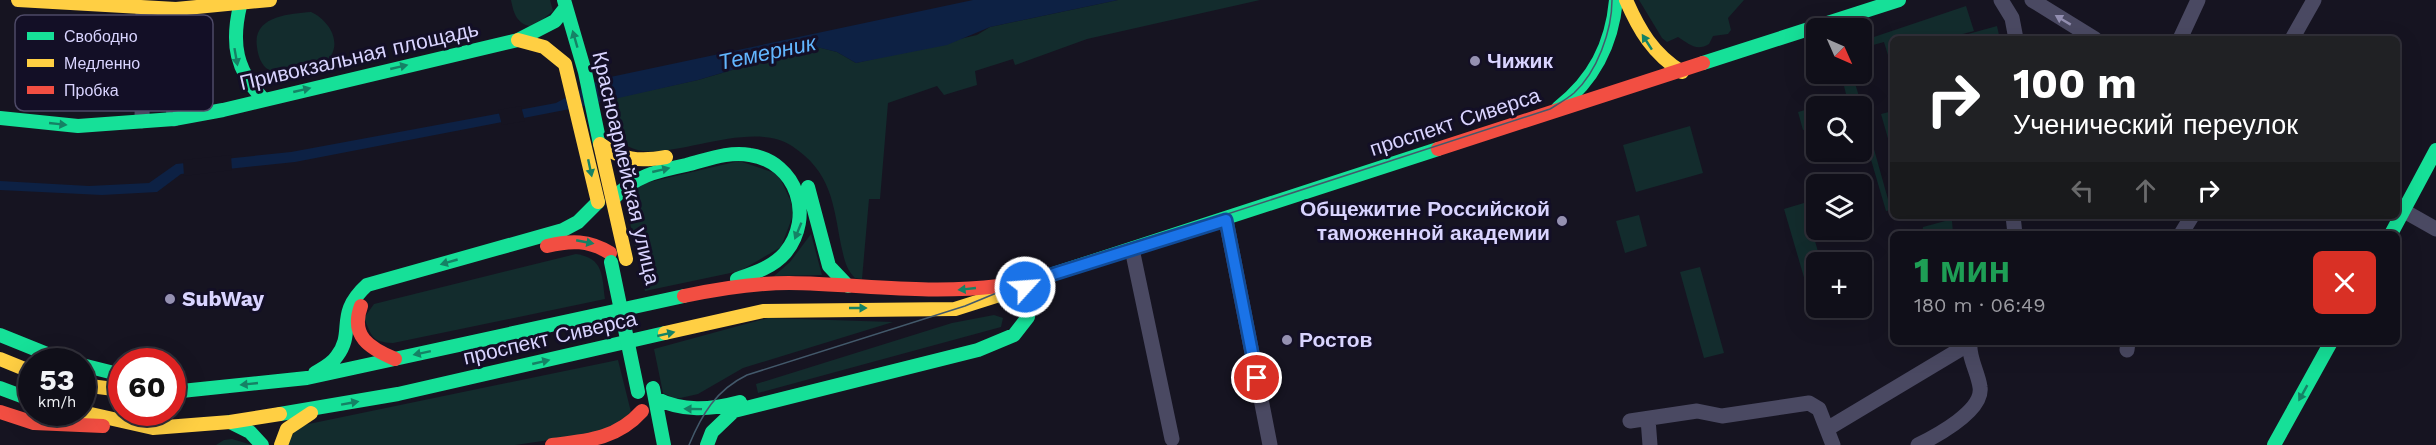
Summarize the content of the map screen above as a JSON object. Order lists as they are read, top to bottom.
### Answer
{
  "streets": {
    "main road": ["Привокзальная площадь", "проспект Сиверса", "Красноармейская улица"]
  },
  "crossings": [
    ["Привокзальная площадь", "Красноармейская улица"]
  ],
  "water": ["Темерник"],
  "places": [
    "Чижик",
    "Общежитие Российской таможенной академии",
    "SubWay",
    "Ростов"
  ],
  "legend": ["Свободно", "Медленно", "Пробка"],
  "north": "bottom right",
  "page": {
    "map_buttons": "+",
    "turn": ["100 m", "Ученический переулок"],
    "heading": ["1 мин", "180 m · 06:49"],
    "speed": "53 km/h",
    "limit": "60"
  }
}
